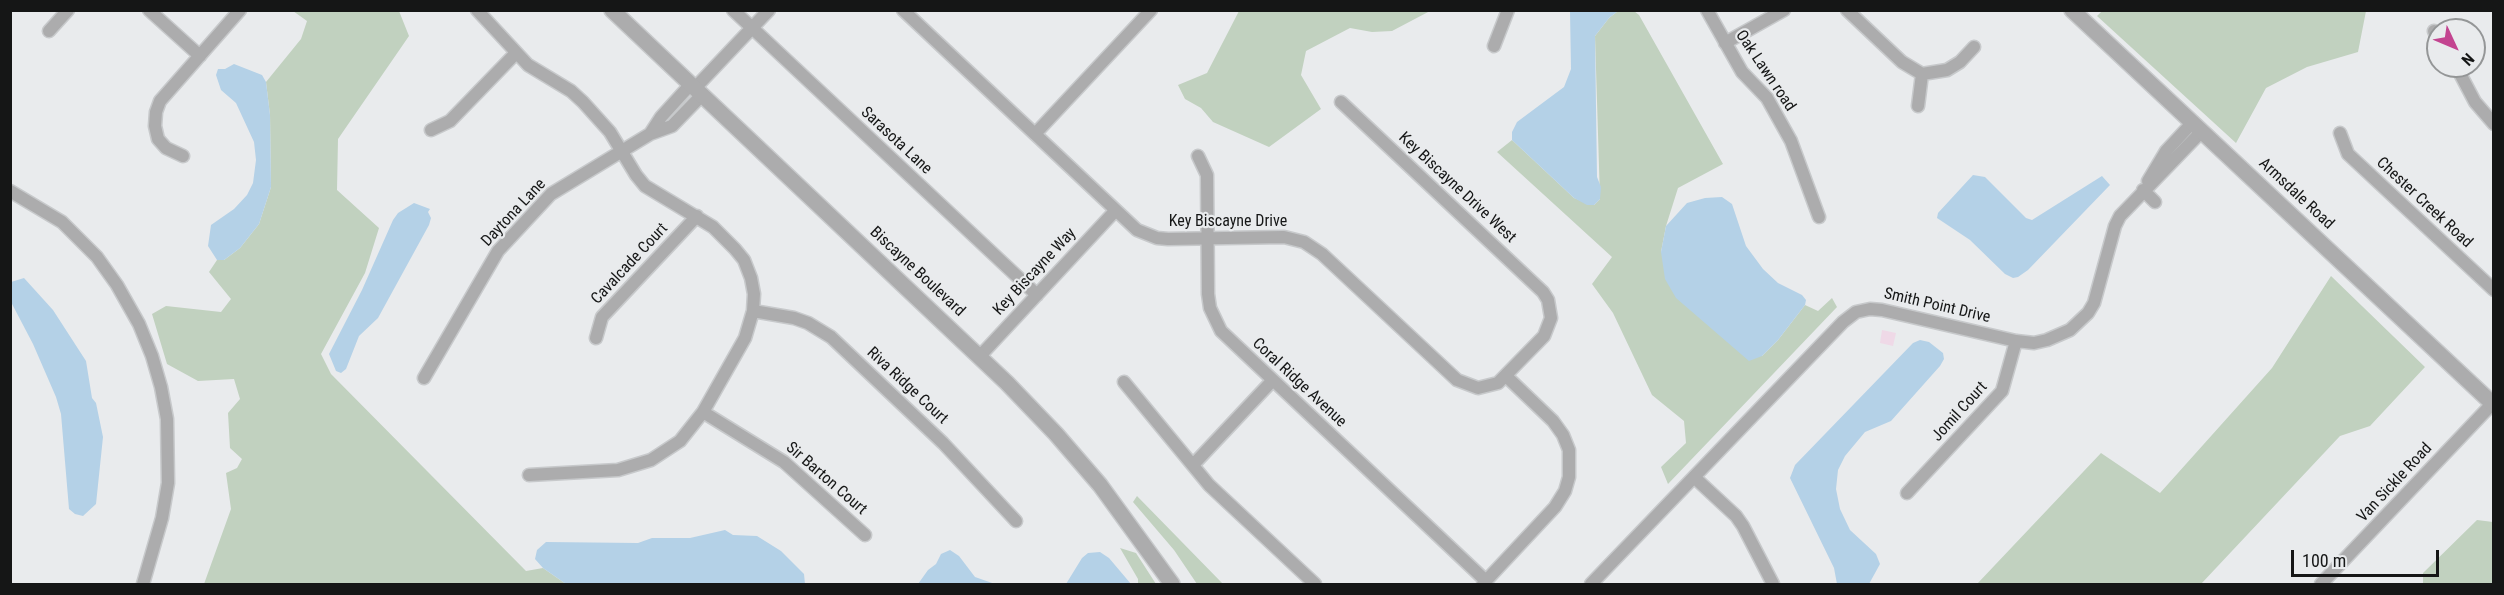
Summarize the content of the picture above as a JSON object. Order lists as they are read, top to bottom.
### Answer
{
  "streets": {
    "street": [
      "Oak Lawn road",
      "Sarasota Lane",
      "Key Biscayne Drive West",
      "Armsdale Road",
      "Chester Creek Road",
      "Daytona Lane",
      "Key Biscayne Drive",
      "Cavalcade Court",
      "Biscayne Boulevard",
      "Key Biscayne Way",
      "Smith Point Drive",
      "Coral Ridge Avenue",
      "Riva Ridge Court",
      "Jomil Court",
      "Sir Barton Court",
      "Van Sickle Road"
    ]
  },
  "crossings": [
    ["Sarasota Lane", "Key Biscayne Way"],
    ["Key Biscayne Drive West", "Key Biscayne Drive"],
    ["Armsdale Road", "Smith Point Drive"],
    ["Armsdale Road", "Van Sickle Road"],
    ["Daytona Lane", "Biscayne Boulevard"],
    ["Key Biscayne Drive", "Key Biscayne Way"],
    ["Key Biscayne Drive", "Coral Ridge Avenue"],
    ["Biscayne Boulevard", "Key Biscayne Way"],
    ["Smith Point Drive", "Jomil Court"]
  ],
  "scale_bar": "100 m",
  "north": "bottom right"
}
